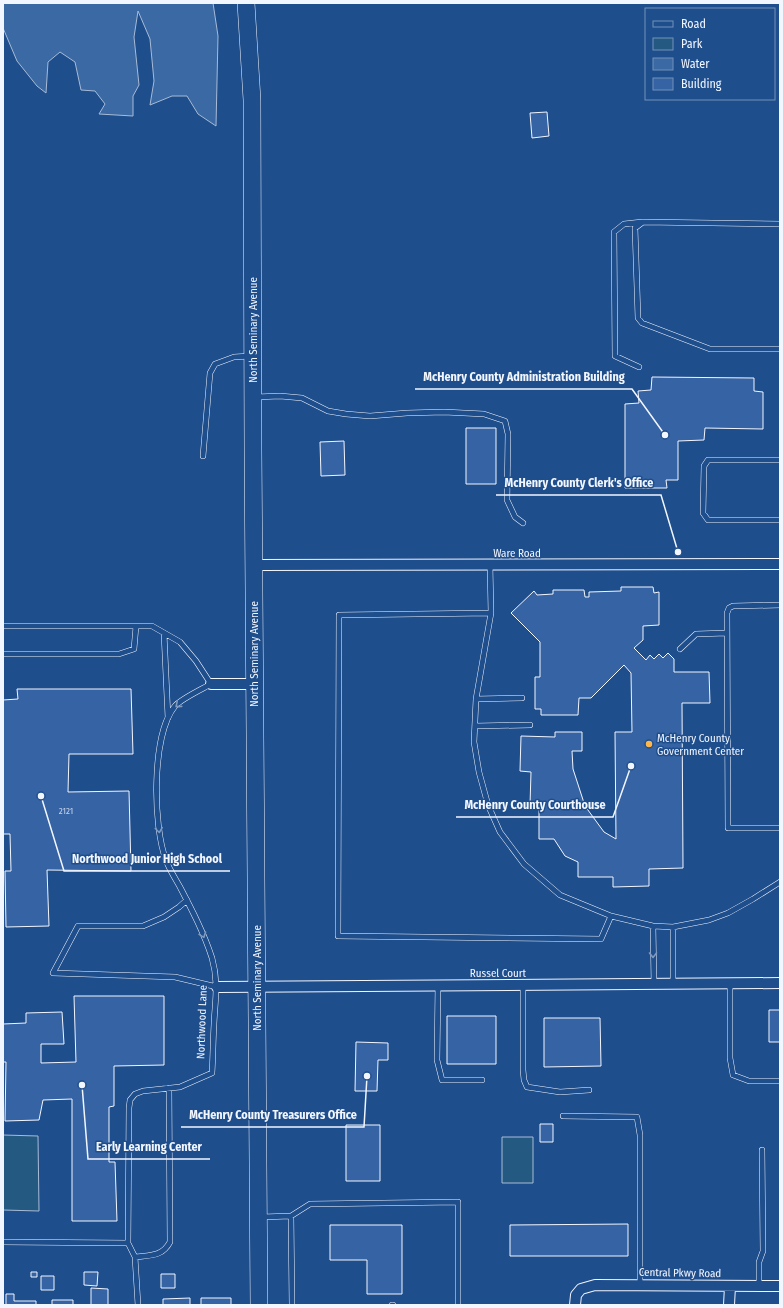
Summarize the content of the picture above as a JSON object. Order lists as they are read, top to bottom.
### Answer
{
  "streets": {
    "main road": ["North Seminary Avenue"],
    "street": ["Ware Road", "Russel Court", "Central Pkwy Road"],
    "lane": ["Northwood Lane"]
  },
  "crossings": [
    ["North Seminary Avenue", "Ware Road"],
    ["North Seminary Avenue", "Russel Court"],
    ["Russel Court", "Northwood Lane"]
  ],
  "one_way": ["Northwood Lane"],
  "places": [
    "McHenry County Administration Building",
    "McHenry County Clerk's Office",
    "McHenry County Government Center",
    "McHenry County Courthouse",
    "Northwood Junior High School",
    "McHenry County Treasurers Office",
    "Early Learning Center"
  ],
  "house_numbers": ["2121"],
  "legend": [
    "Road",
    "Park",
    "Water",
    "Building"
  ]
}
